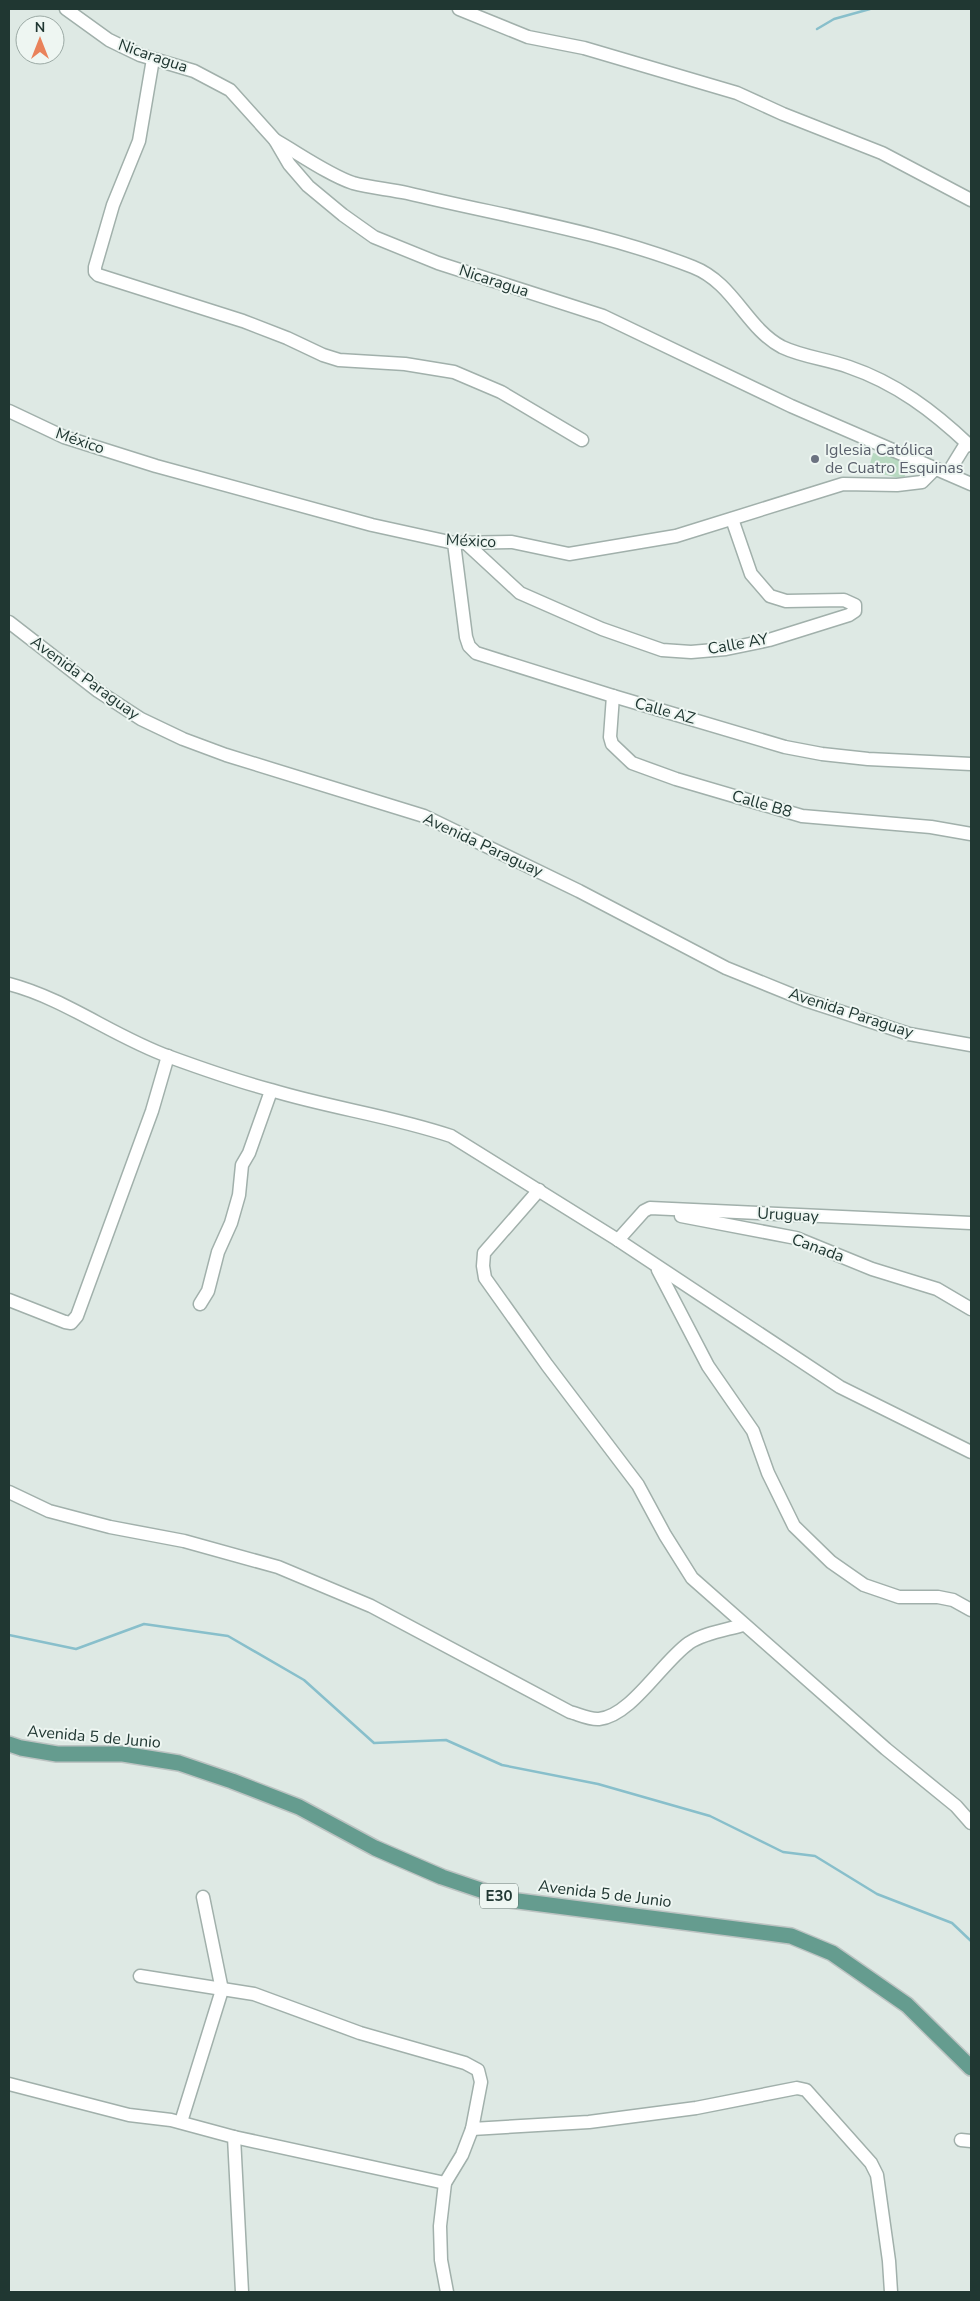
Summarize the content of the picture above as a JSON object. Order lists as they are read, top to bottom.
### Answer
{
  "streets": {
    "main road": ["Avenida 5 de Junio", "E30"],
    "street": [
      "Nicaragua",
      "México",
      "Calle AY",
      "Avenida Paraguay",
      "Calle AZ",
      "Calle B8",
      "Uruguay",
      "Canada"
    ]
  },
  "crossings": [
    ["Nicaragua", "México"],
    ["México", "Calle AY"],
    ["México", "Calle AZ"],
    ["Calle AZ", "Calle B8"],
    ["Uruguay", "Canada"]
  ],
  "places": ["Iglesia Católica de Cuatro Esquinas"],
  "north": "top"
}
